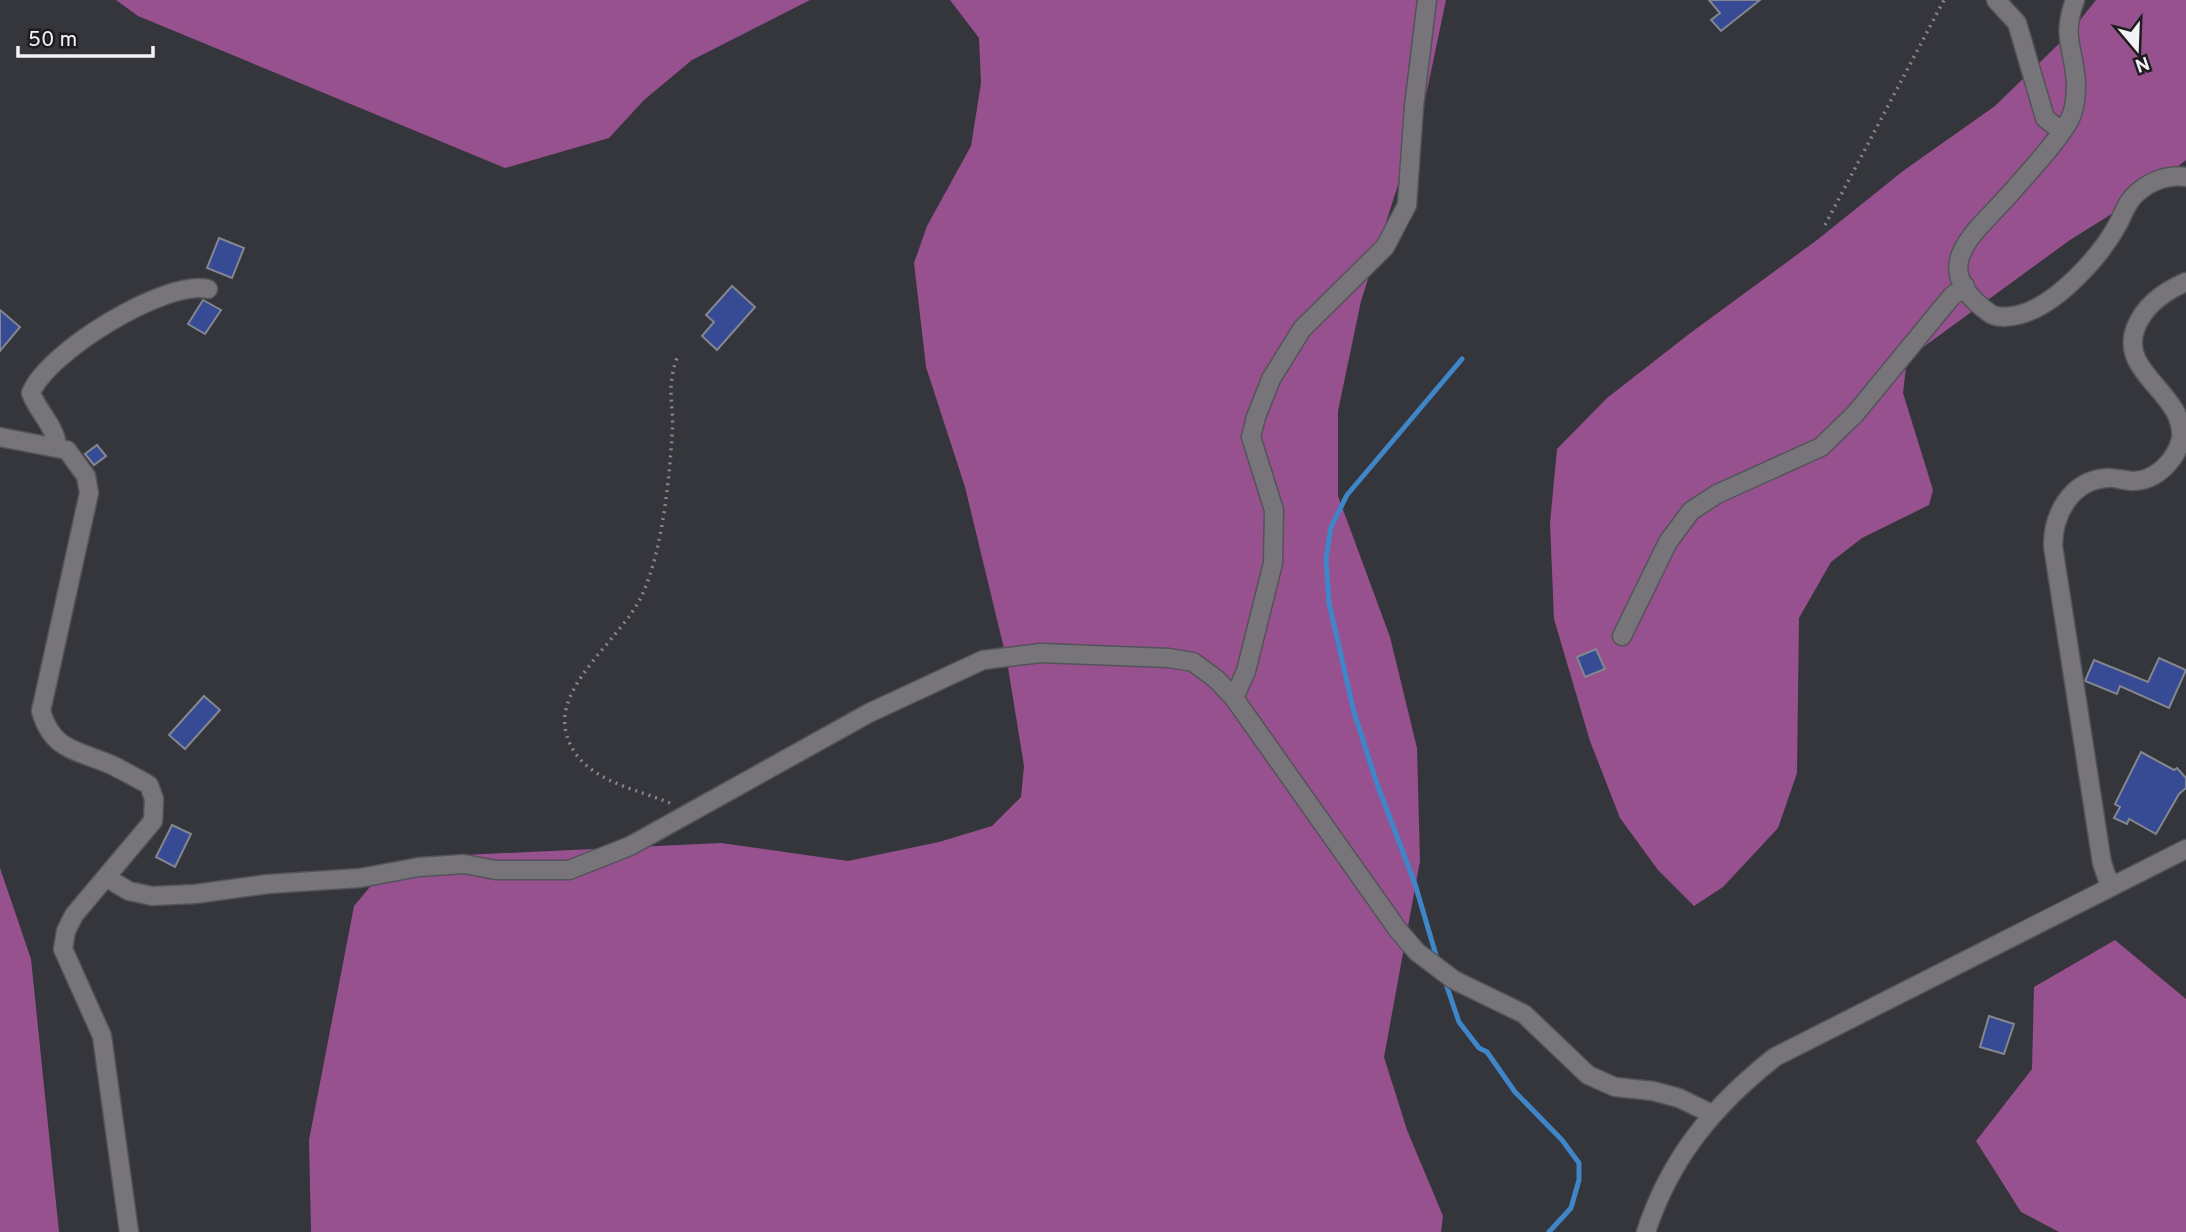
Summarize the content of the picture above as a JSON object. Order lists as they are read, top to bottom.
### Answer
{
  "scale_bar": "50 m",
  "north": "bottom"
}
